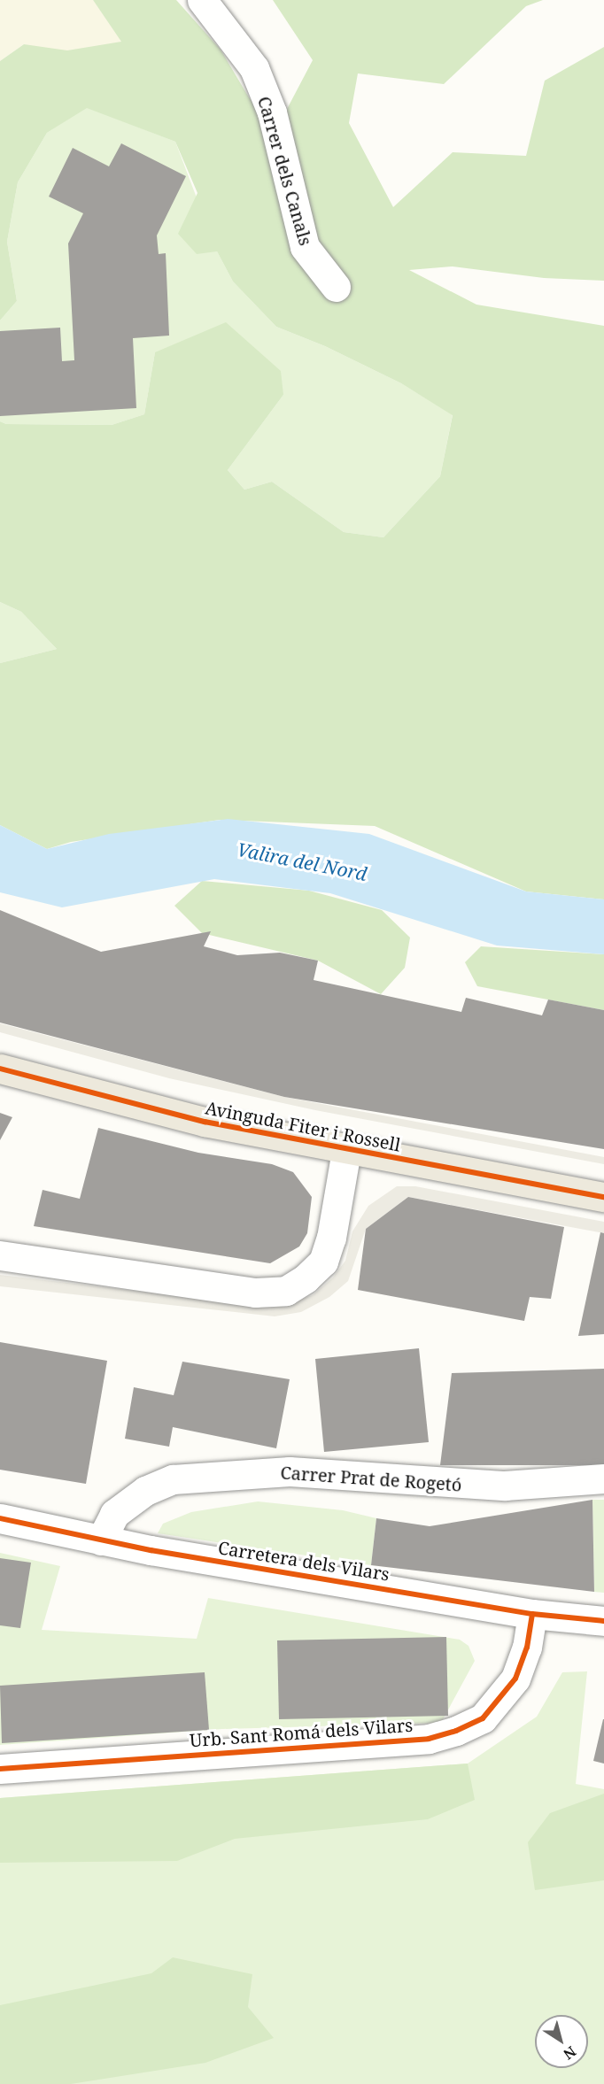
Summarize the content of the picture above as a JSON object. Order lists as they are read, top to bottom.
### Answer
{
  "streets": {
    "main road": ["Avinguda Fiter i Rossell"],
    "street": [
      "Carrer dels Canals",
      "Carrer Prat de Rogetó",
      "Carretera dels Vilars",
      "Urb. Sant Romá dels Vilars"
    ]
  },
  "crossings": [
    ["Carrer Prat de Rogetó", "Carretera dels Vilars"],
    ["Carretera dels Vilars", "Urb. Sant Romá dels Vilars"]
  ],
  "water": ["Valira del Nord"],
  "north": "bottom right"
}
